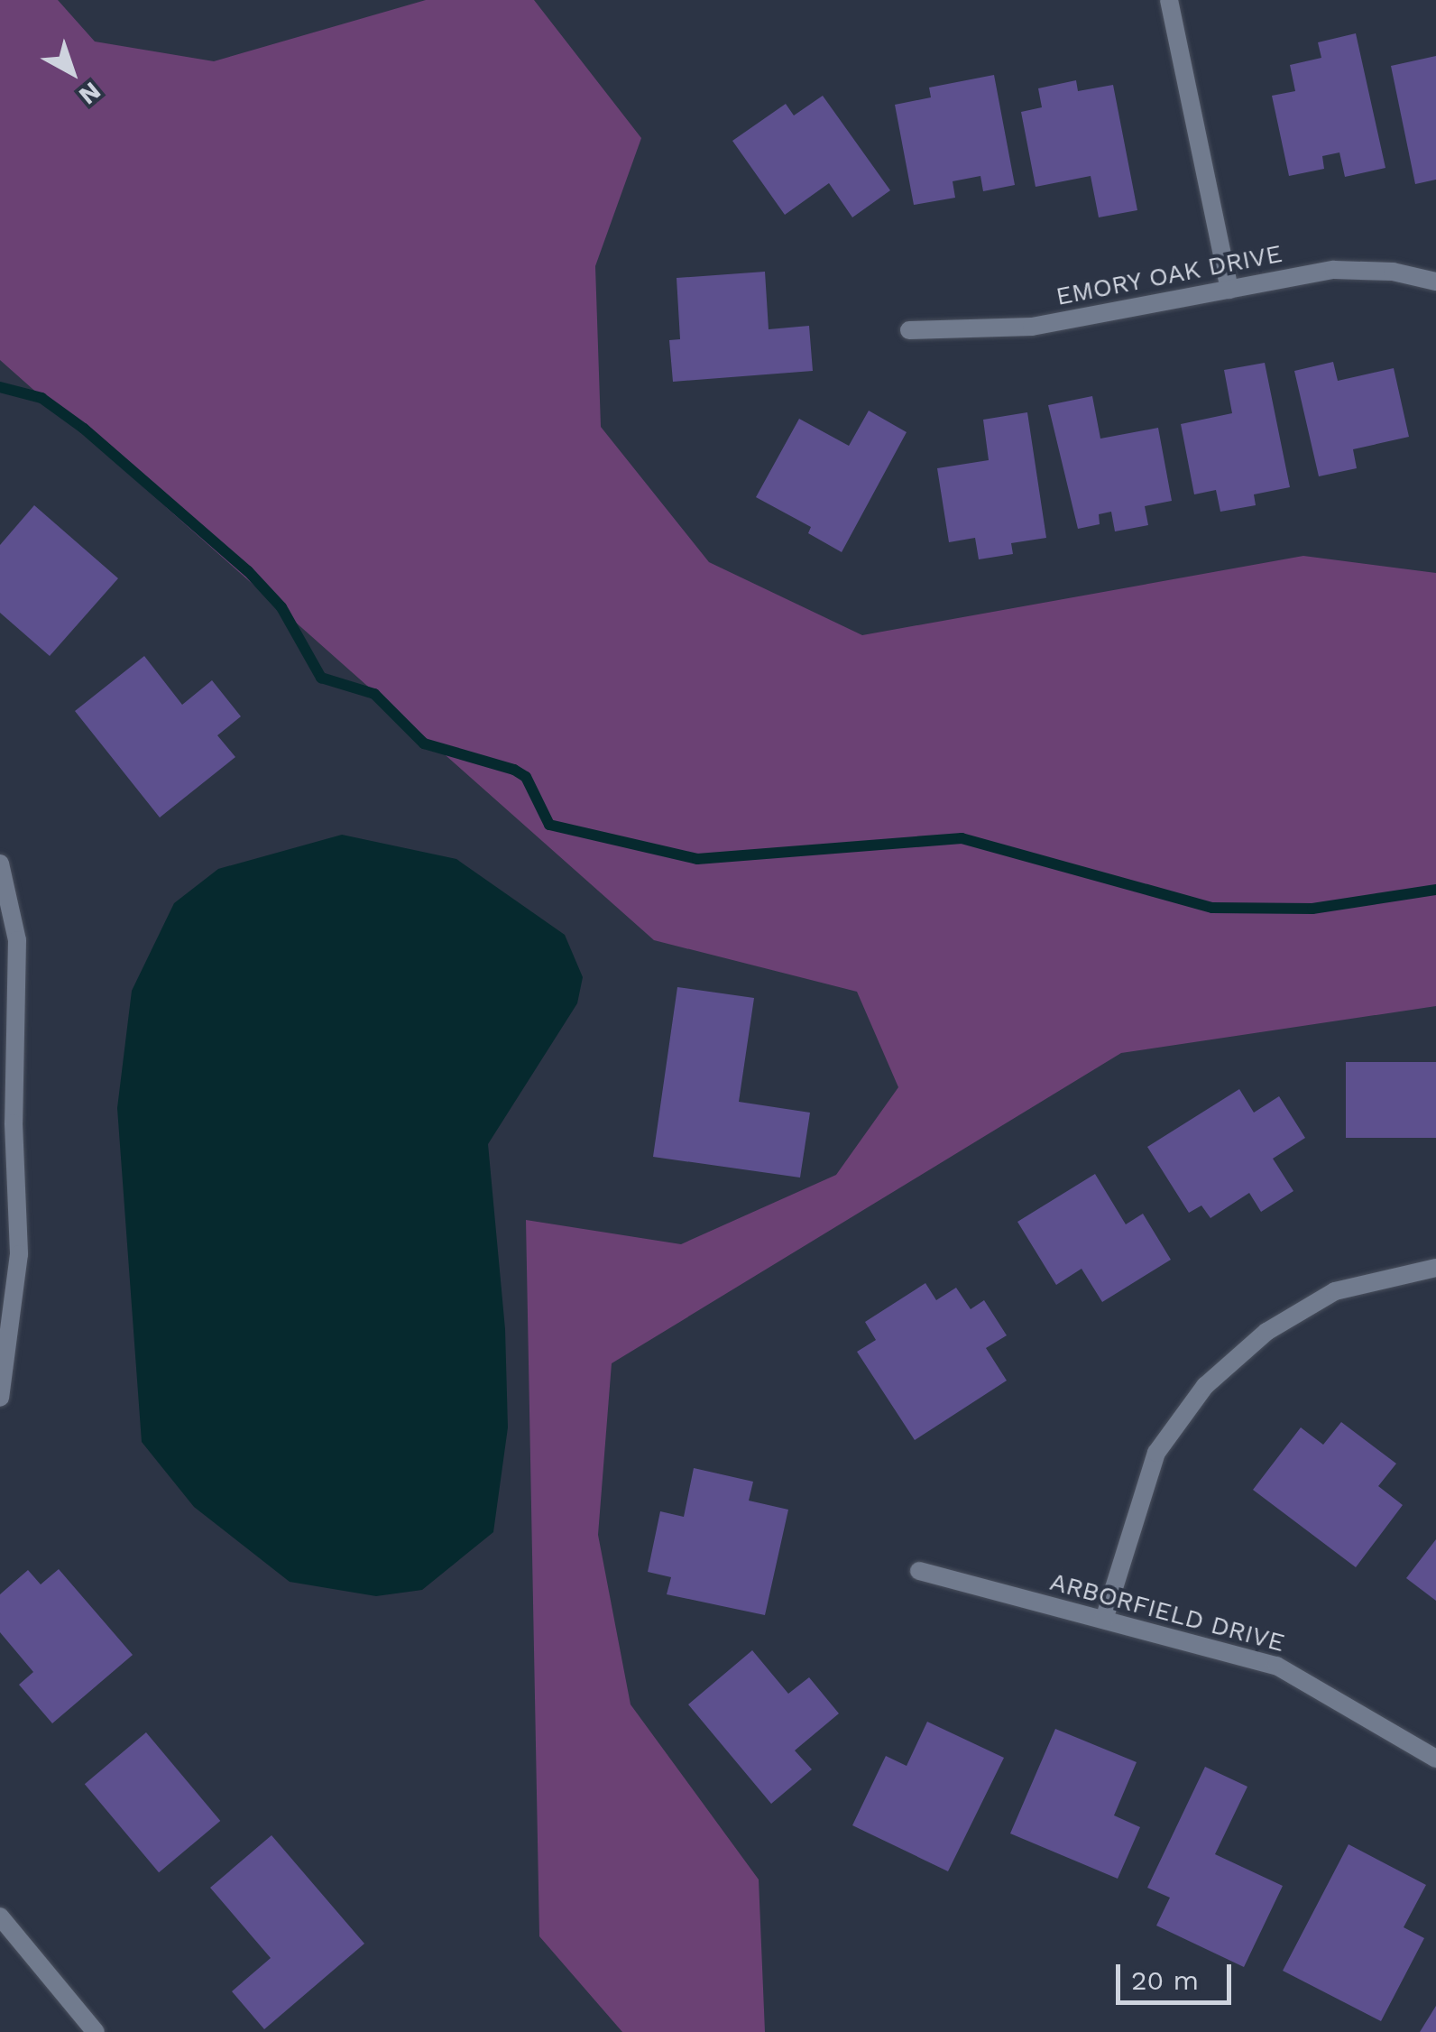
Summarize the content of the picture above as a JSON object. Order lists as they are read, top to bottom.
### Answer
{
  "streets": {
    "street": ["EMORY OAK DRIVE", "ARBORFIELD DRIVE"]
  },
  "scale_bar": "20 m",
  "north": "bottom right"
}
